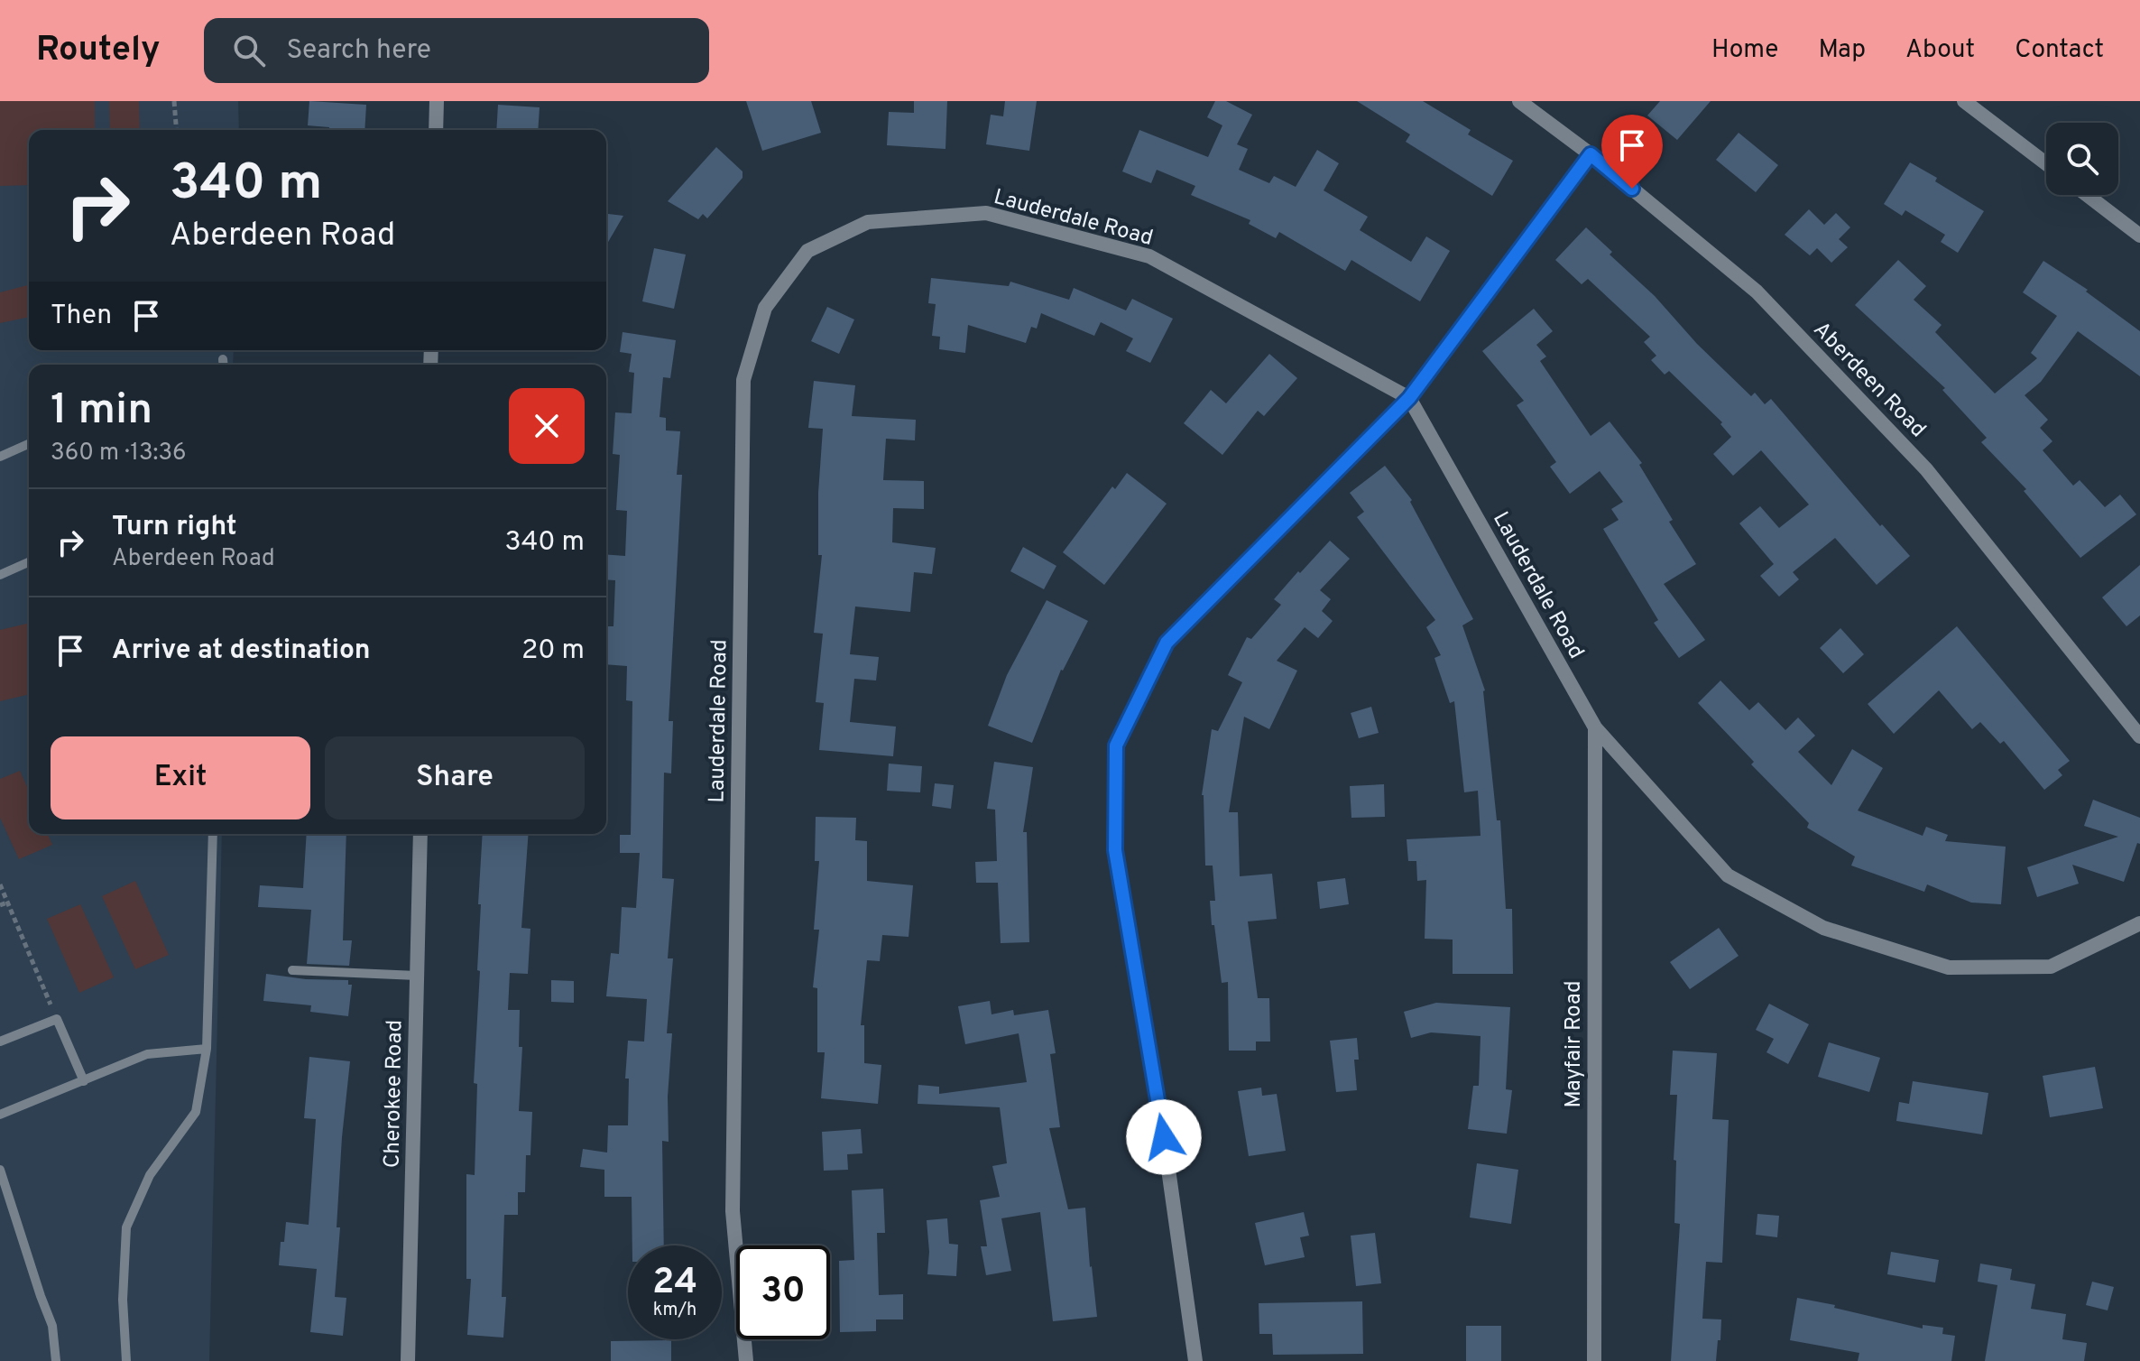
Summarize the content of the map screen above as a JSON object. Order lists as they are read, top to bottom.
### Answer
{
  "streets": {
    "street": [
      "Lauderdale Road",
      "Aberdeen Road",
      "Mayfair Road",
      "Cherokee Road"
    ]
  },
  "crossings": [
    ["Lauderdale Road", "Mayfair Road"]
  ],
  "page": {
    "header": "Routely",
    "search": "Search here",
    "nav": [
      "Home",
      "Map",
      "About",
      "Contact"
    ],
    "turn": ["340 m", "Aberdeen Road"],
    "then": "Then",
    "heading": ["1 min", "360 m · 13:36"],
    "list": [
      {
        "name": "Turn right",
        "note": "Aberdeen Road",
        "value": "340 m"
      },
      {
        "name": "Arrive at destination",
        "value": "20 m"
      }
    ],
    "buttons": ["Exit", "Share"],
    "speed": "24 km/h",
    "limit": "30"
  }
}
